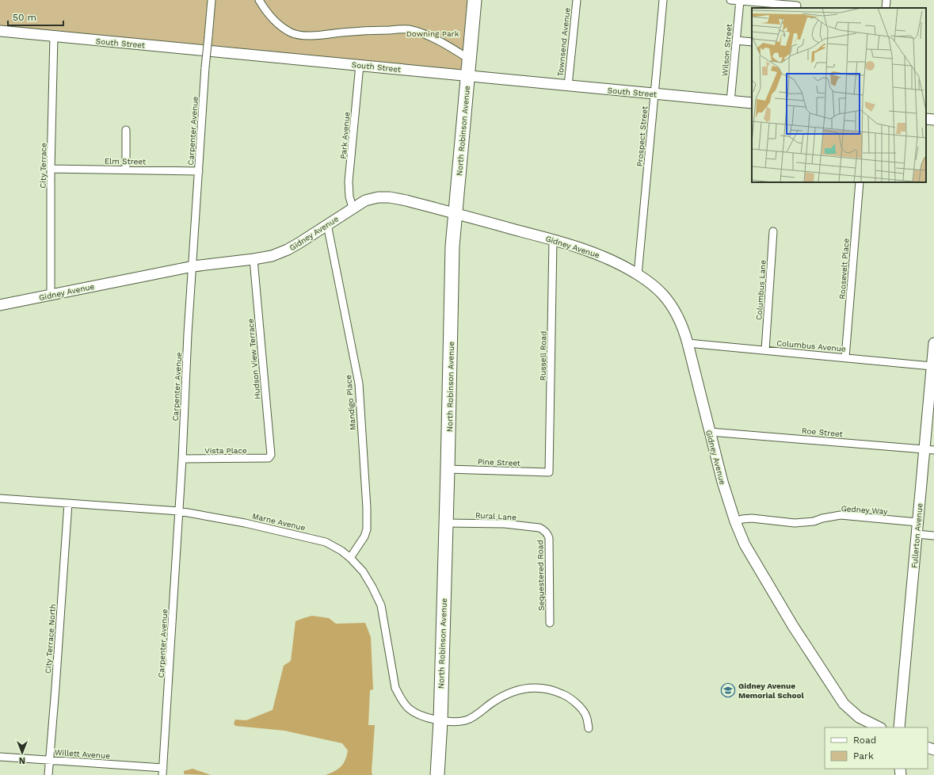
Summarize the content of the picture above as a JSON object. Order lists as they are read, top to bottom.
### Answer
{
  "streets": {
    "highway": ["North Robinson Avenue"],
    "street": [
      "Townsend Avenue",
      "South Street",
      "Wilson Street",
      "Carpenter Avenue",
      "Park Avenue",
      "Prospect Street",
      "Elm Street",
      "City Terrace",
      "Gidney Avenue",
      "Roosevelt Place",
      "Columbus Lane",
      "Columbus Avenue",
      "Russell Road",
      "Hudson View Terrace",
      "Mandigo Place",
      "Roe Street",
      "Vista Place",
      "Pine Street",
      "Gedney Way",
      "Rural Lane",
      "Marne Avenue",
      "Fullerton Avenue",
      "Sequestered Road",
      "City Terrace North",
      "Willett Avenue"
    ]
  },
  "crossings": [
    ["Townsend Avenue", "South Street"],
    ["South Street", "Wilson Street"],
    ["South Street", "North Robinson Avenue"],
    ["South Street", "Park Avenue"],
    ["South Street", "Prospect Street"],
    ["South Street", "City Terrace"],
    ["Carpenter Avenue", "Elm Street"],
    ["Carpenter Avenue", "Gidney Avenue"],
    ["Carpenter Avenue", "Vista Place"],
    ["Carpenter Avenue", "Marne Avenue"],
    ["Carpenter Avenue", "Willett Avenue"],
    ["North Robinson Avenue", "Gidney Avenue"],
    ["North Robinson Avenue", "Pine Street"],
    ["North Robinson Avenue", "Rural Lane"],
    ["North Robinson Avenue", "Marne Avenue"],
    ["Park Avenue", "Gidney Avenue"],
    ["Prospect Street", "Gidney Avenue"],
    ["Elm Street", "City Terrace"],
    ["City Terrace", "Gidney Avenue"],
    ["Gidney Avenue", "Columbus Avenue"],
    ["Gidney Avenue", "Russell Road"],
    ["Gidney Avenue", "Hudson View Terrace"],
    ["Gidney Avenue", "Mandigo Place"],
    ["Gidney Avenue", "Roe Street"],
    ["Gidney Avenue", "Gedney Way"],
    ["Roosevelt Place", "Columbus Avenue"],
    ["Columbus Lane", "Columbus Avenue"],
    ["Columbus Avenue", "Fullerton Avenue"],
    ["Russell Road", "Pine Street"],
    ["Hudson View Terrace", "Vista Place"],
    ["Mandigo Place", "Marne Avenue"],
    ["Roe Street", "Fullerton Avenue"],
    ["Gedney Way", "Fullerton Avenue"],
    ["Rural Lane", "Sequestered Road"],
    ["Marne Avenue", "City Terrace North"],
    ["City Terrace North", "Willett Avenue"]
  ],
  "parks": ["Downing Park"],
  "places": {
    "school or university": ["Gidney Avenue Memorial School"]
  },
  "legend": ["Road", "Park"],
  "scale_bar": "50 m",
  "north": "bottom"
}
